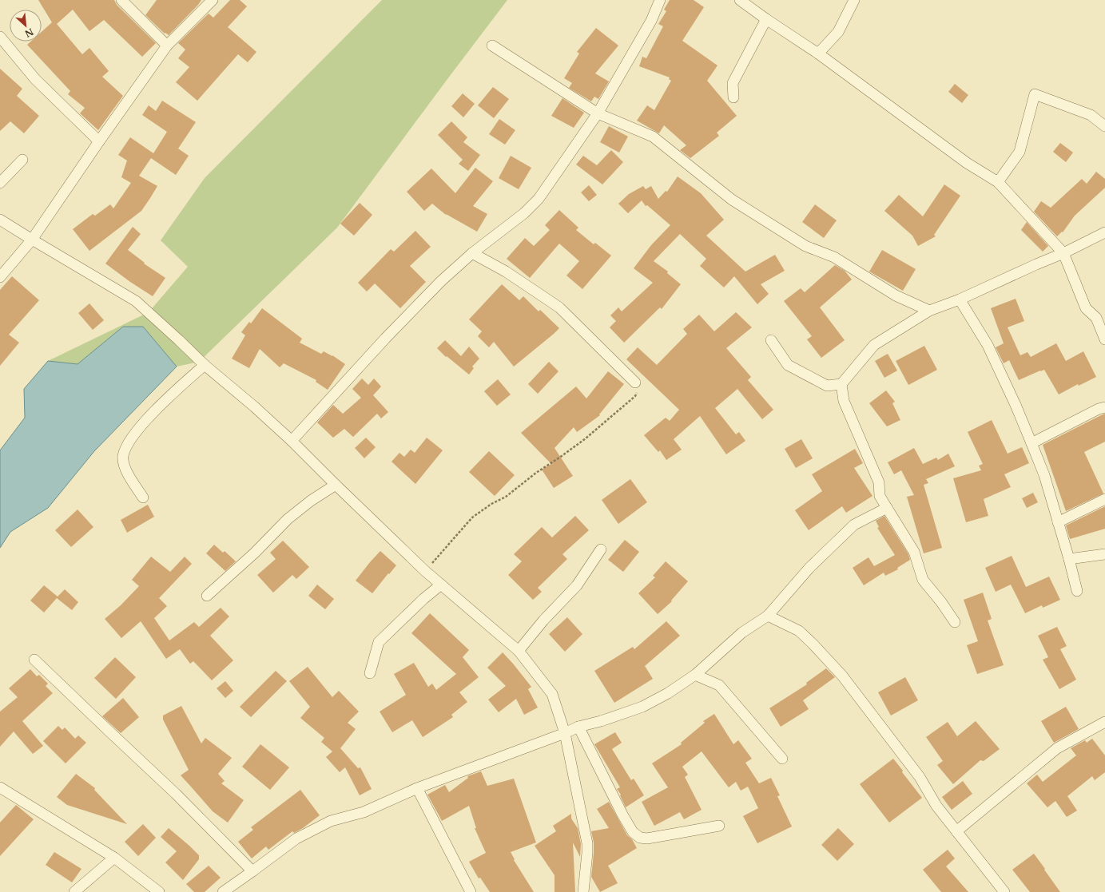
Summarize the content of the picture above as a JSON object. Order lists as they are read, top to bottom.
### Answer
{
  "north": "bottom right"
}
